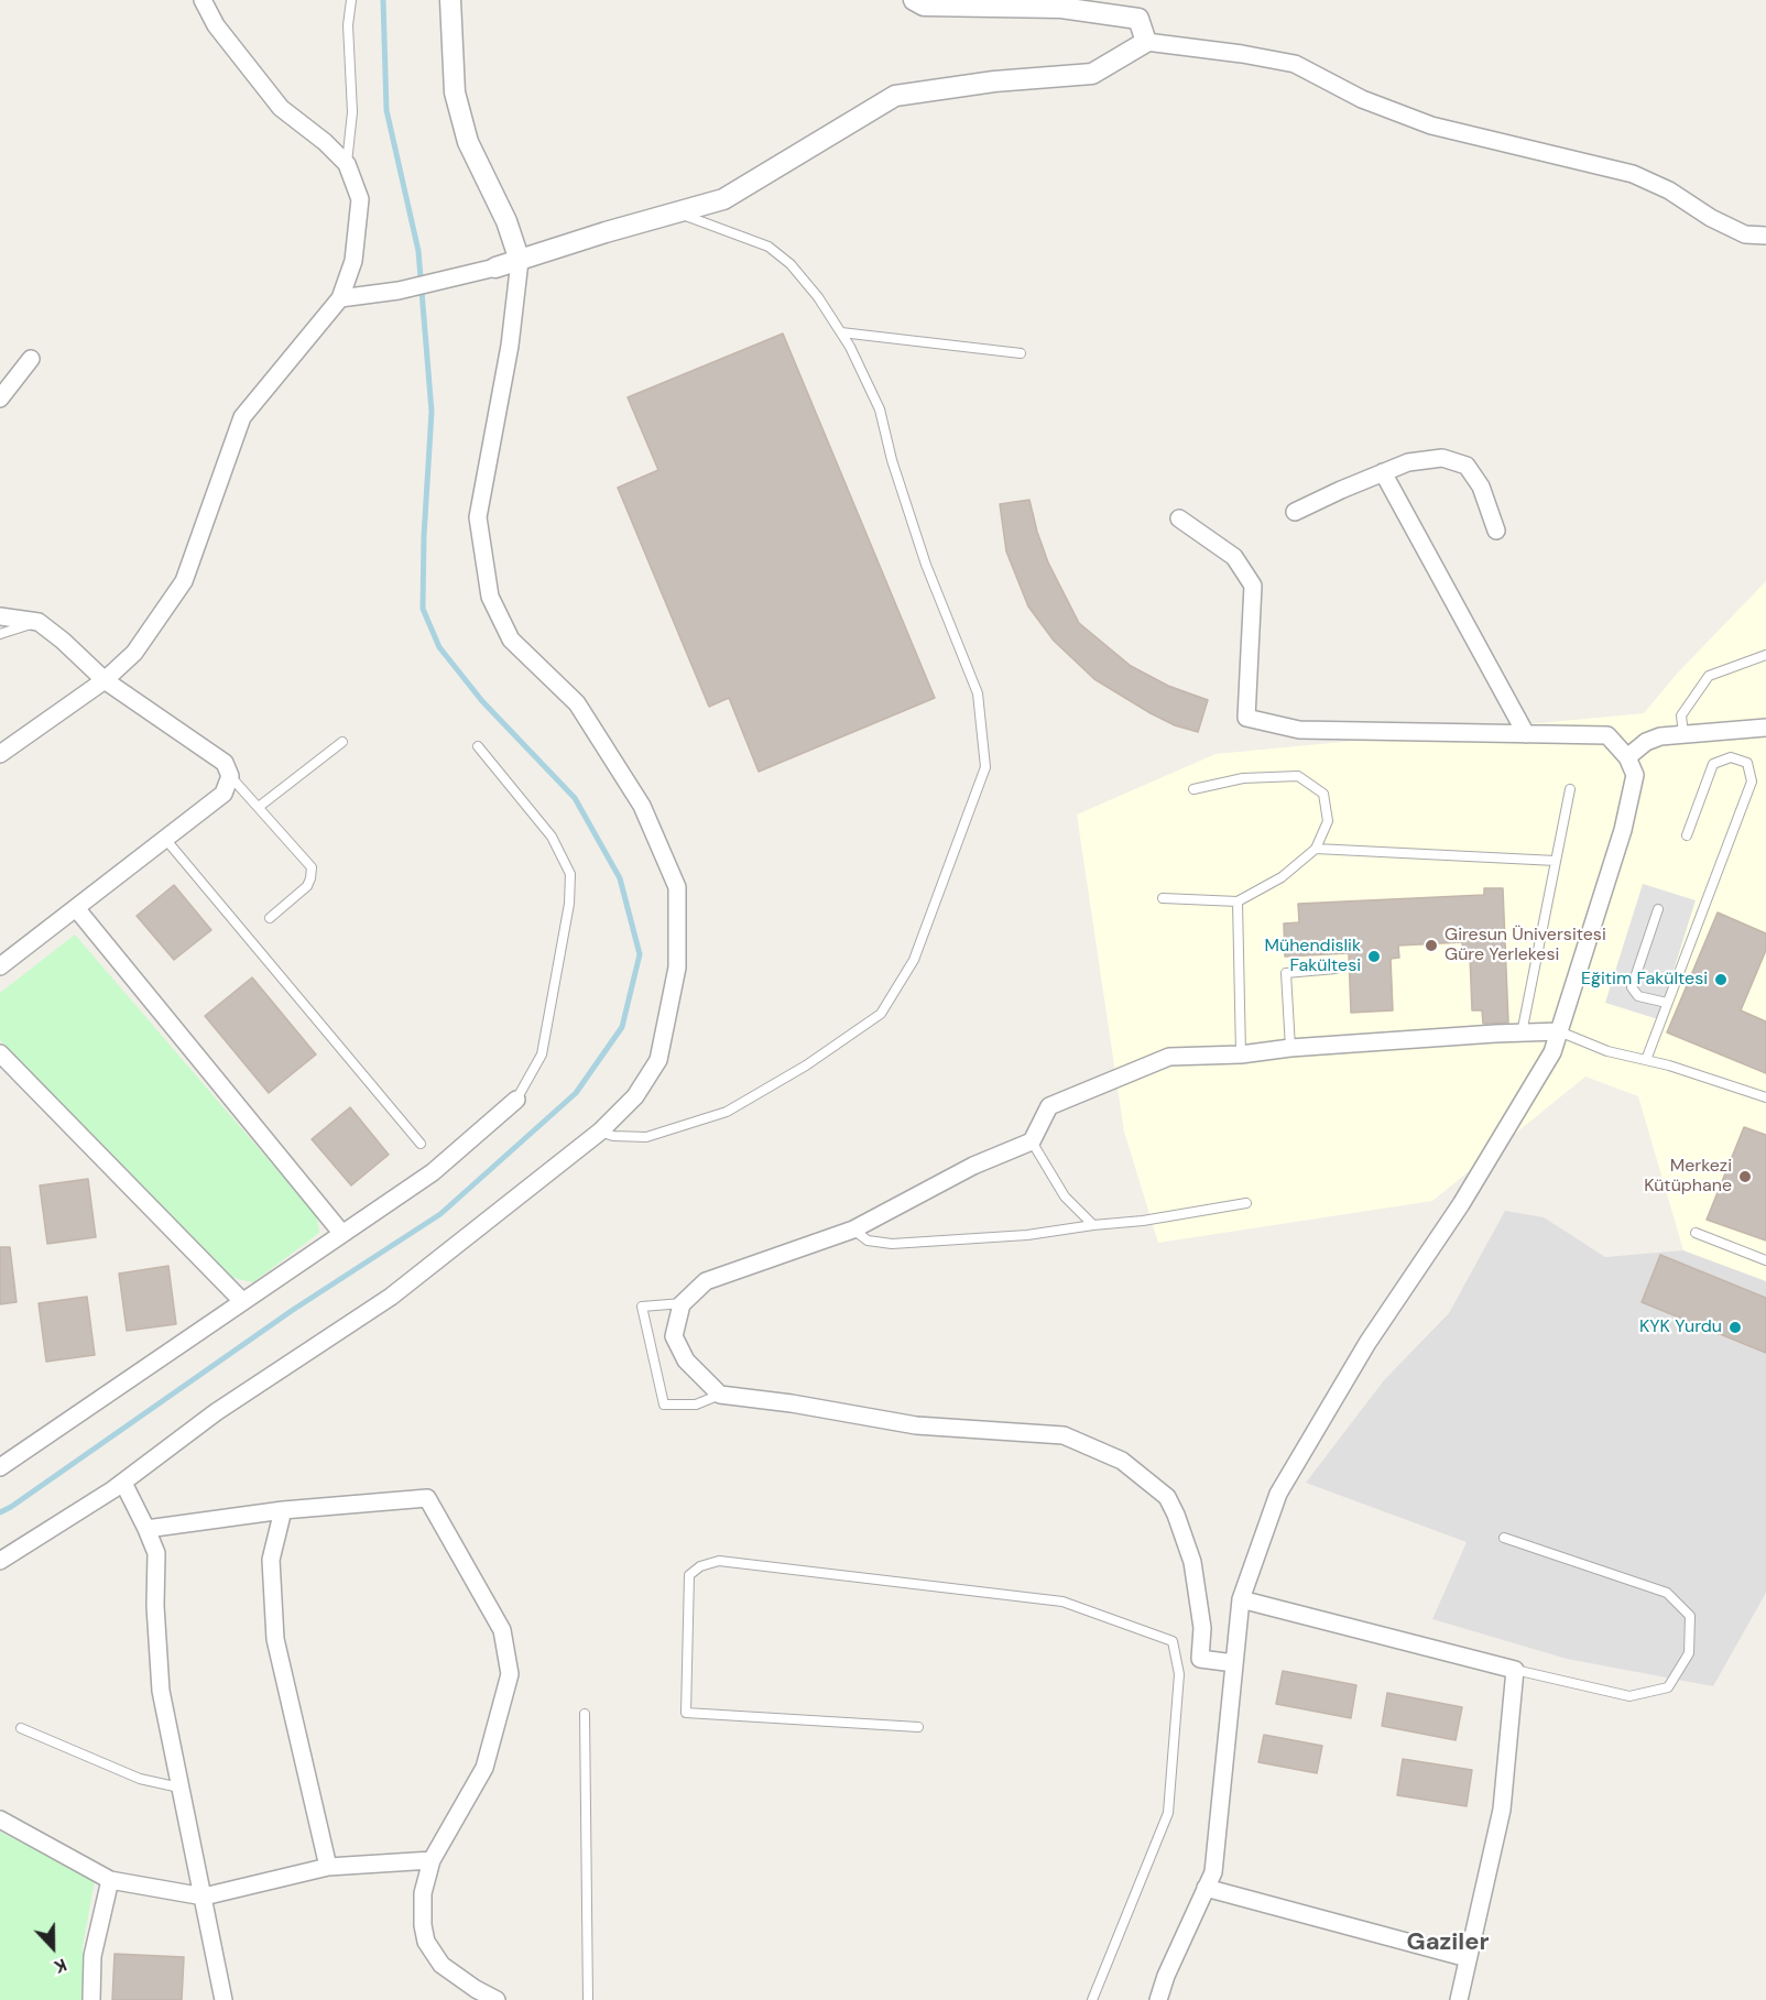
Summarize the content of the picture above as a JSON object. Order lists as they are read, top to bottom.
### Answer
{
  "districts": ["Gaziler"],
  "places": [
    "Giresun Üniversitesi Güre Yerlekesi",
    "Mühendislik Fakültesi",
    "Eğitim Fakültesi",
    "Merkezi Kütüphane",
    "KYK Yurdu"
  ],
  "north": "bottom"
}
